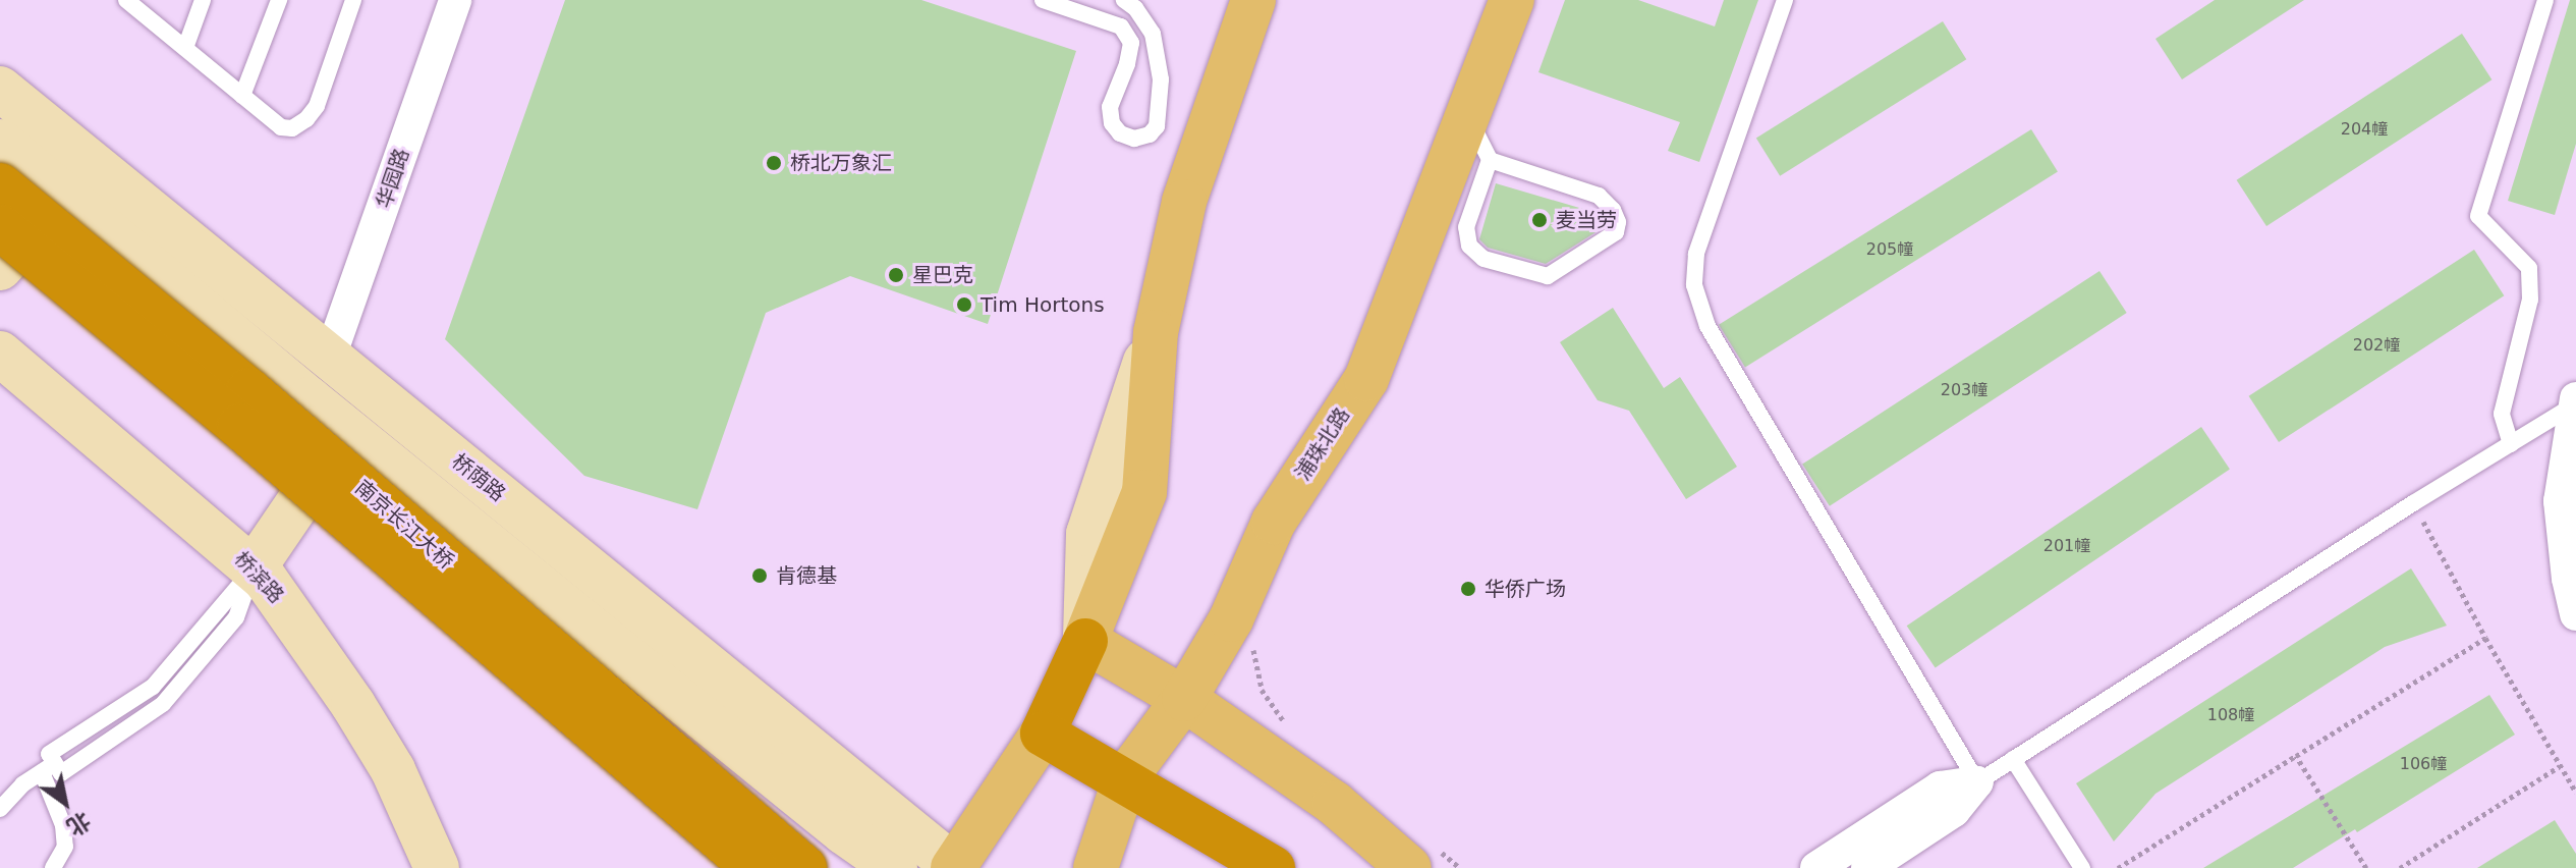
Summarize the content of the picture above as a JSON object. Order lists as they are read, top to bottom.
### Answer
{
  "streets": {
    "highway": ["南京长江大桥"],
    "main road": ["浦珠北路"],
    "street": ["华园路", "桥荫路", "桥滨路"]
  },
  "crossings": [
    ["华园路", "桥荫路"]
  ],
  "places": [
    "桥北万象汇",
    "麦当劳",
    "星巴克",
    "Tim Hortons",
    "肯德基",
    "华侨广场"
  ],
  "house_numbers": [
    "204幢",
    "205幢",
    "202幢",
    "203幢",
    "201幢",
    "108幢",
    "106幢"
  ],
  "north": "bottom right"
}
